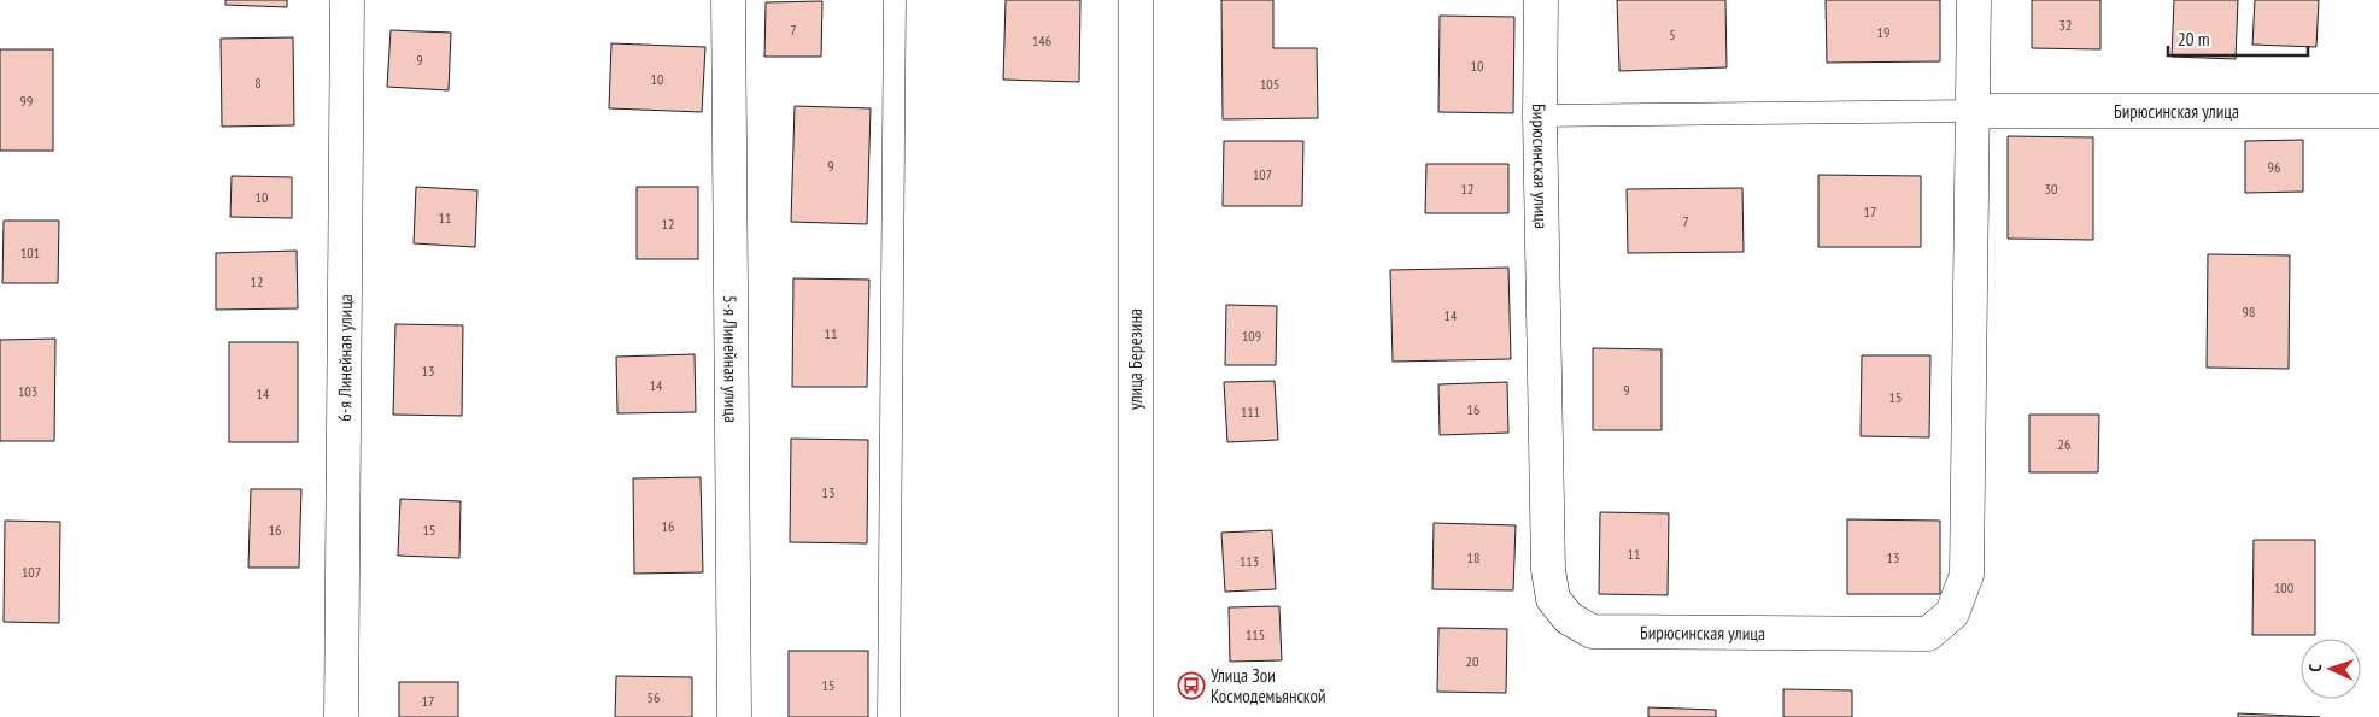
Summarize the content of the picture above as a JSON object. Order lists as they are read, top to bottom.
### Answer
{
  "streets": {
    "street": [
      "Бирюсинская улица",
      "6-я Линейная улица",
      "5-я Линейная улица",
      "улица Березина"
    ]
  },
  "places": {
    "bus stop": ["Улица Зои Космодемьянской"]
  },
  "house_numbers": [
    "32",
    "7",
    "19",
    "5",
    "146",
    "9",
    "10",
    "10",
    "8",
    "105",
    "99",
    "9",
    "96",
    "107",
    "12",
    "30",
    "10",
    "17",
    "11",
    "7",
    "12",
    "101",
    "12",
    "98",
    "14",
    "11",
    "109",
    "13",
    "14",
    "9",
    "103",
    "14",
    "15",
    "16",
    "111",
    "26",
    "13",
    "16",
    "16",
    "15",
    "11",
    "18",
    "13",
    "113",
    "107",
    "100",
    "115",
    "20",
    "15",
    "56",
    "17"
  ],
  "scale_bar": "20 m",
  "north": "left"
}
